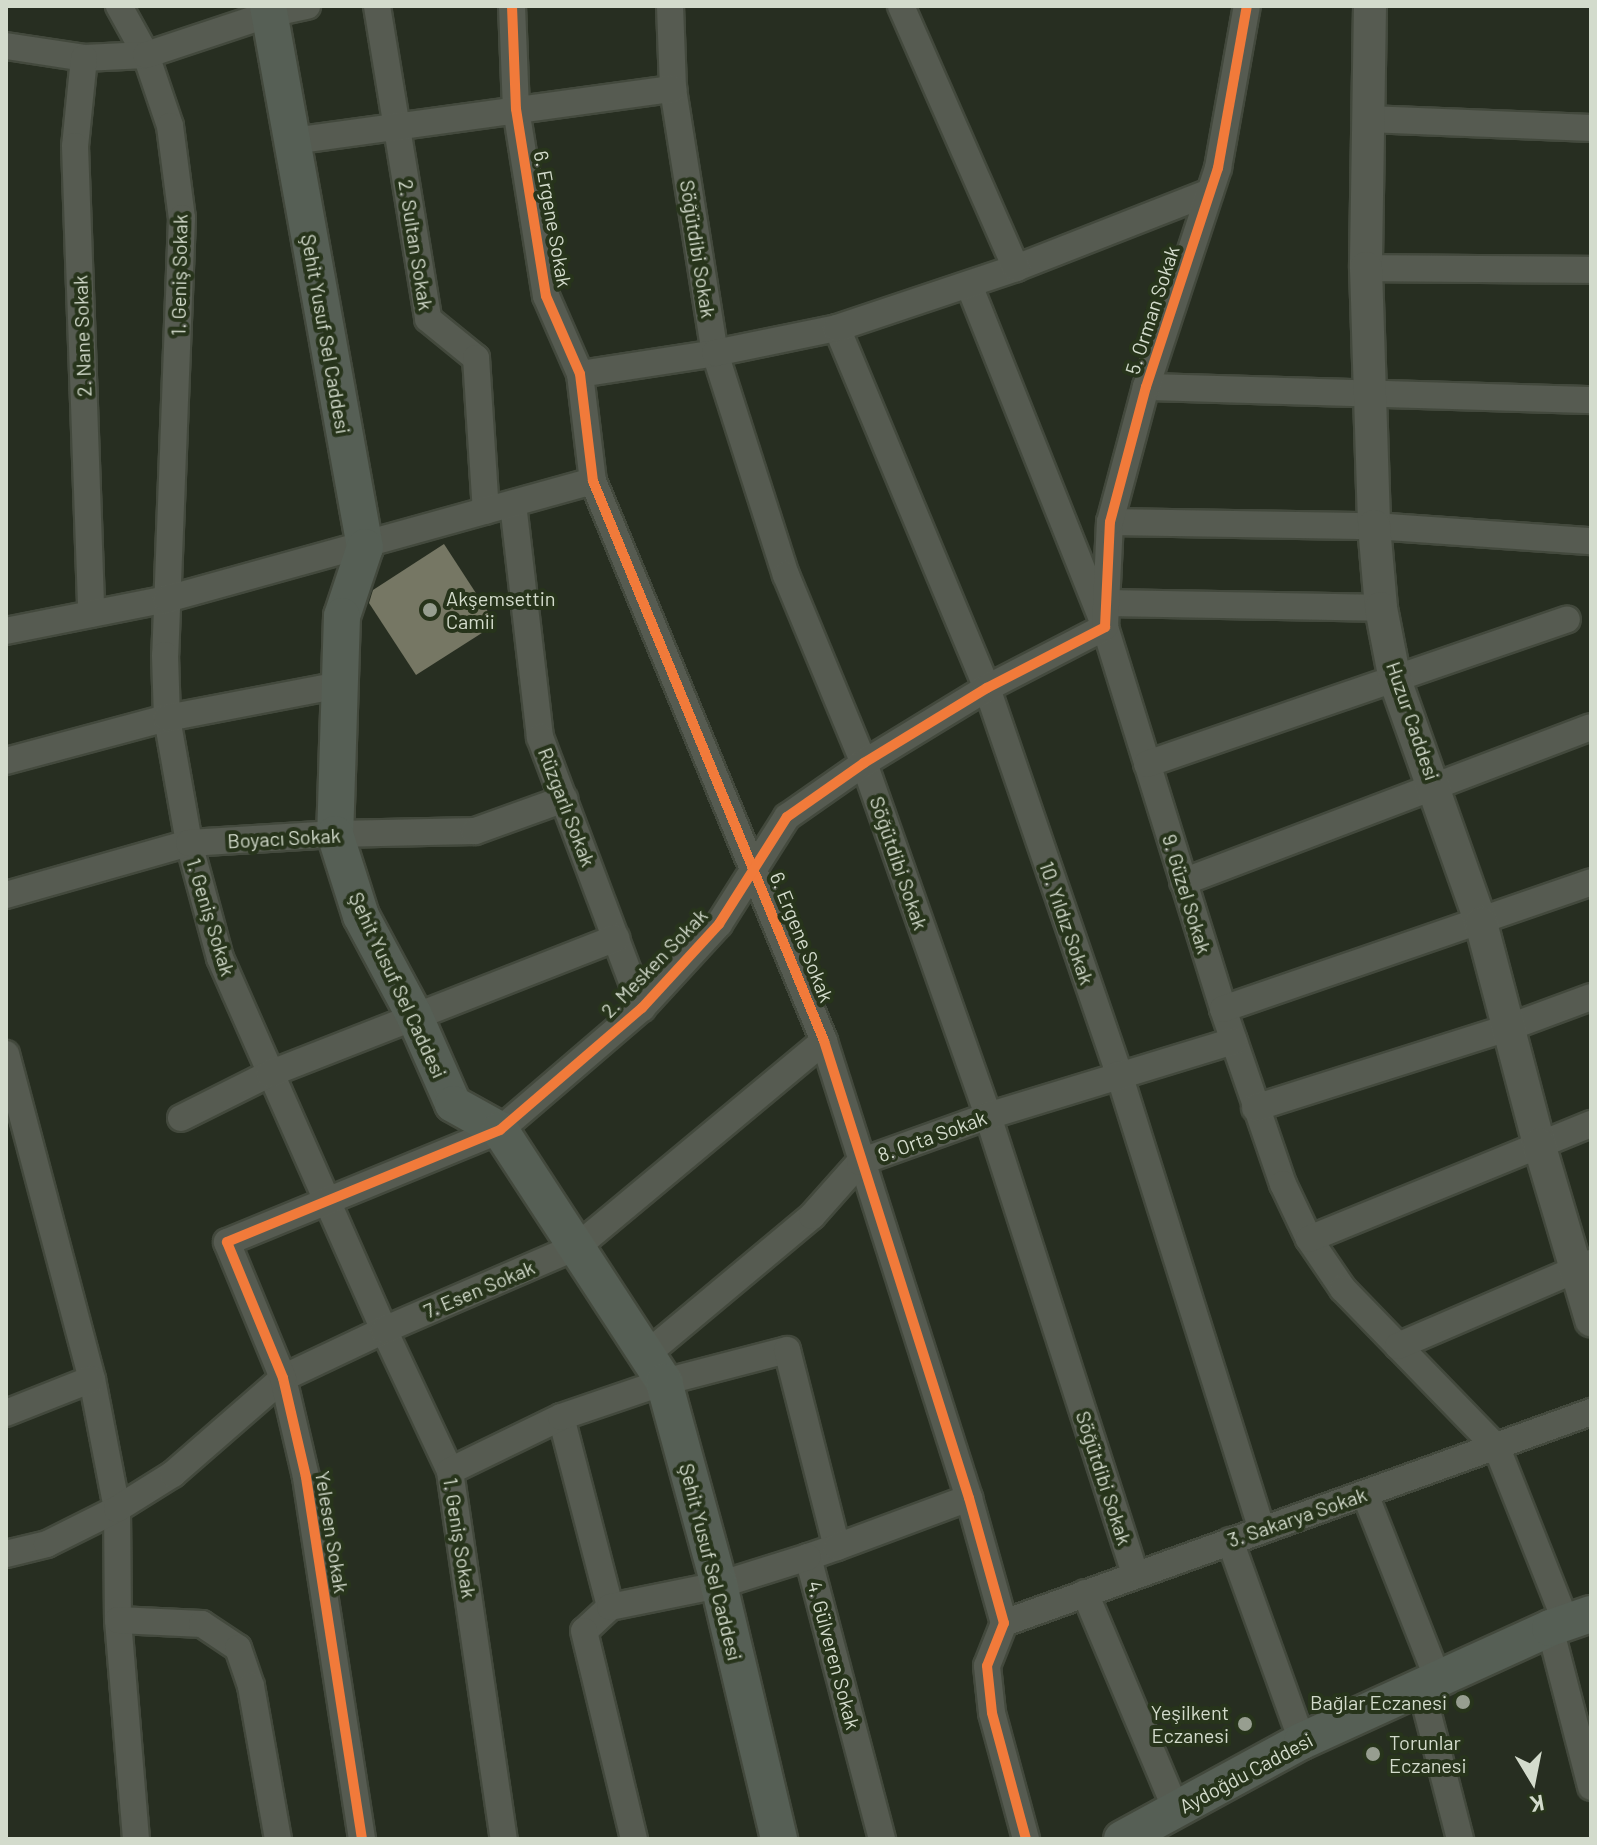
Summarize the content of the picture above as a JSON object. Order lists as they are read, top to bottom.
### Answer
{
  "streets": {
    "main road": ["Şehit Yusuf Sel Caddesi", "Aydoğdu Caddesi"],
    "street": [
      "6. Ergene Sokak",
      "2. Sultan Sokak",
      "Söğütdibi Sokak",
      "1. Geniş Sokak",
      "5. Orman Sokak",
      "2. Nane Sokak",
      "Huzur Caddesi",
      "Rüzgarlı Sokak",
      "Boyacı Sokak",
      "9. Güzel Sokak",
      "10. Yıldız Sokak",
      "2. Mesken Sokak",
      "8. Orta Sokak",
      "7. Esen Sokak",
      "3. Sakarya Sokak",
      "Yelesen Sokak",
      "4. Gülveren Sokak"
    ]
  },
  "crossings": [
    ["6. Ergene Sokak", "2. Mesken Sokak"],
    ["6. Ergene Sokak", "8. Orta Sokak"],
    ["6. Ergene Sokak", "7. Esen Sokak"],
    ["6. Ergene Sokak", "3. Sakarya Sokak"],
    ["Söğütdibi Sokak", "2. Mesken Sokak"],
    ["Söğütdibi Sokak", "8. Orta Sokak"],
    ["Söğütdibi Sokak", "3. Sakarya Sokak"],
    ["1. Geniş Sokak", "Boyacı Sokak"],
    ["1. Geniş Sokak", "2. Mesken Sokak"],
    ["1. Geniş Sokak", "7. Esen Sokak"],
    ["5. Orman Sokak", "9. Güzel Sokak"],
    ["5. Orman Sokak", "2. Mesken Sokak"],
    ["Şehit Yusuf Sel Caddesi", "Boyacı Sokak"],
    ["Şehit Yusuf Sel Caddesi", "2. Mesken Sokak"],
    ["Şehit Yusuf Sel Caddesi", "8. Orta Sokak"],
    ["Şehit Yusuf Sel Caddesi", "7. Esen Sokak"],
    ["Rüzgarlı Sokak", "Boyacı Sokak"],
    ["Rüzgarlı Sokak", "2. Mesken Sokak"],
    ["9. Güzel Sokak", "2. Mesken Sokak"],
    ["9. Güzel Sokak", "8. Orta Sokak"],
    ["9. Güzel Sokak", "3. Sakarya Sokak"],
    ["10. Yıldız Sokak", "2. Mesken Sokak"],
    ["10. Yıldız Sokak", "8. Orta Sokak"],
    ["10. Yıldız Sokak", "3. Sakarya Sokak"],
    ["2. Mesken Sokak", "Yelesen Sokak"],
    ["7. Esen Sokak", "Yelesen Sokak"]
  ],
  "places": [
    "Akşemsettin Camii",
    "Bağlar Eczanesi",
    "Yeşilkent Eczanesi",
    "Torunlar Eczanesi"
  ],
  "north": "bottom"
}
